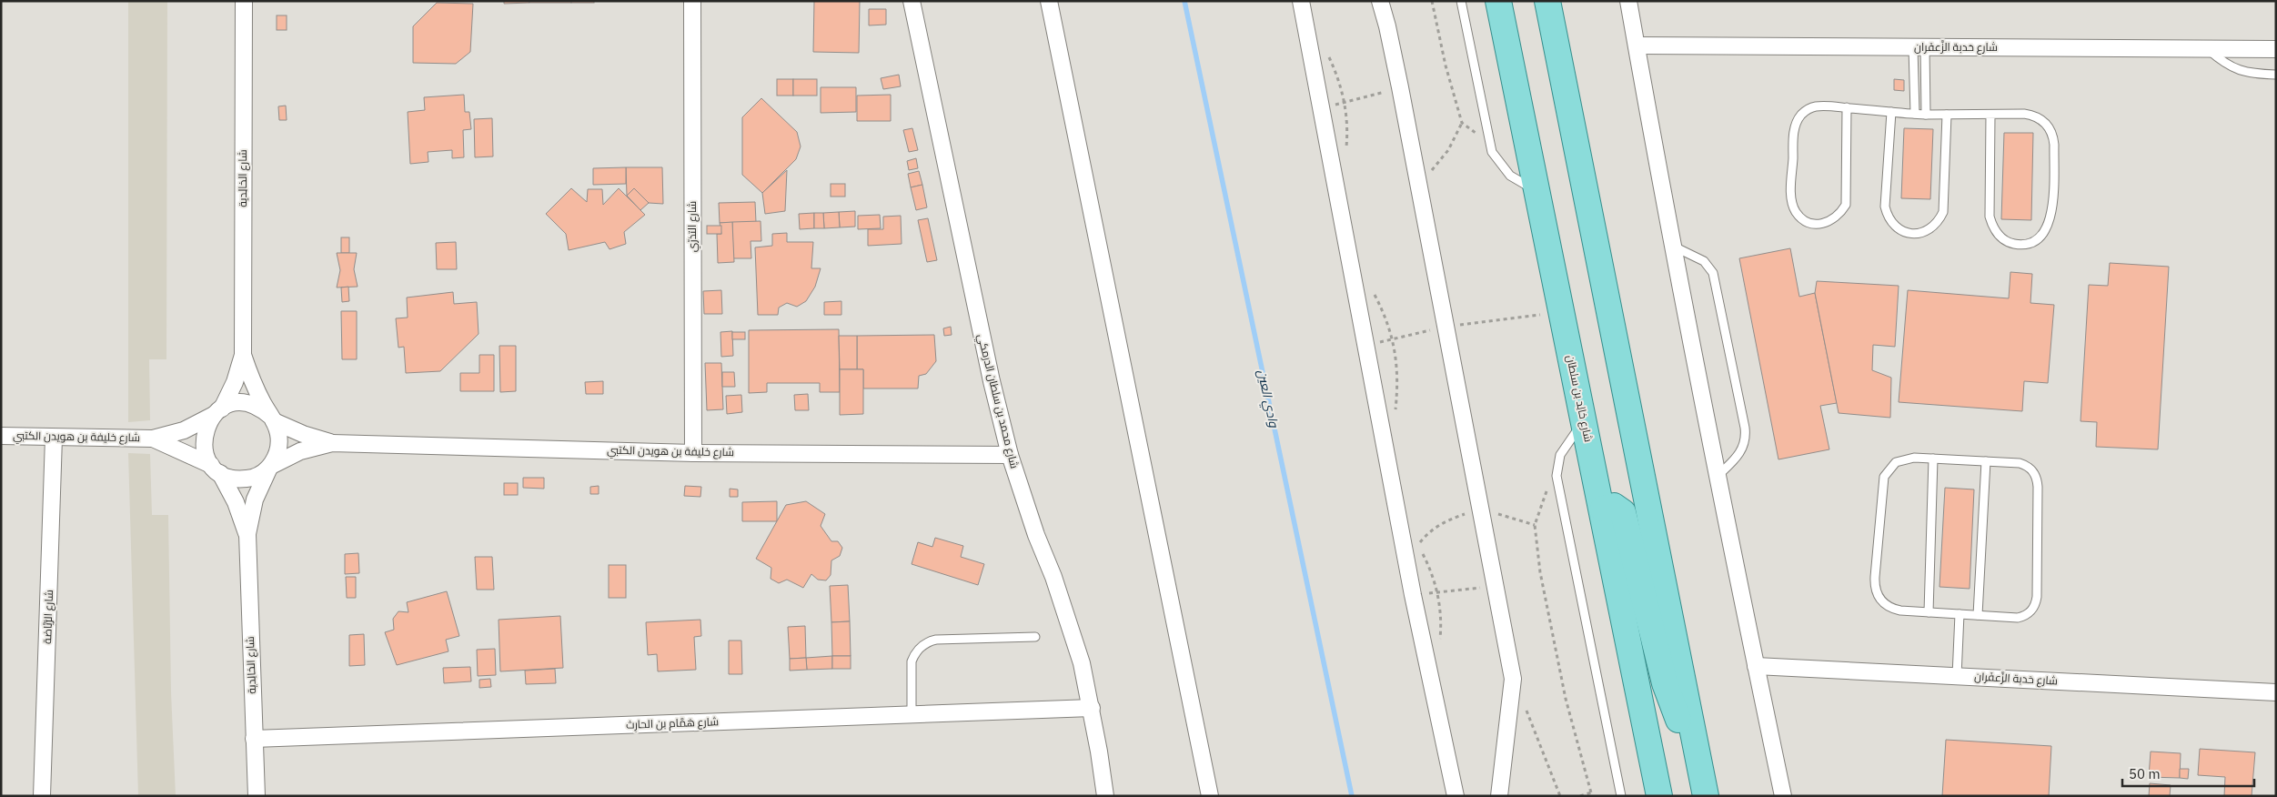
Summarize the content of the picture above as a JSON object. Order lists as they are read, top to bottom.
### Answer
{
  "streets": {
    "main road": ["شارع خالِد بن سلطان"],
    "street": [
      "شارع حَدبة الزَّعفَران",
      "شارع الخالِدية",
      "شارع التذرّي",
      "شارع محمد بن سلطان الدرمكي",
      "شارع خليفة بن هويدن الكتبي",
      "شارع الرُّبَّاضة",
      "شارع هَمَّام بن الحارِث"
    ]
  },
  "crossings": [
    ["شارع الخالِدية", "شارع خليفة بن هويدن الكتبي"],
    ["شارع الخالِدية", "شارع هَمَّام بن الحارِث"],
    ["شارع التذرّي", "شارع خليفة بن هويدن الكتبي"],
    ["شارع محمد بن سلطان الدرمكي", "شارع خليفة بن هويدن الكتبي"],
    ["شارع محمد بن سلطان الدرمكي", "شارع هَمَّام بن الحارِث"],
    ["شارع خليفة بن هويدن الكتبي", "شارع الرُّبَّاضة"]
  ],
  "water": ["وادي العين"],
  "scale_bar": "50 m"
}
